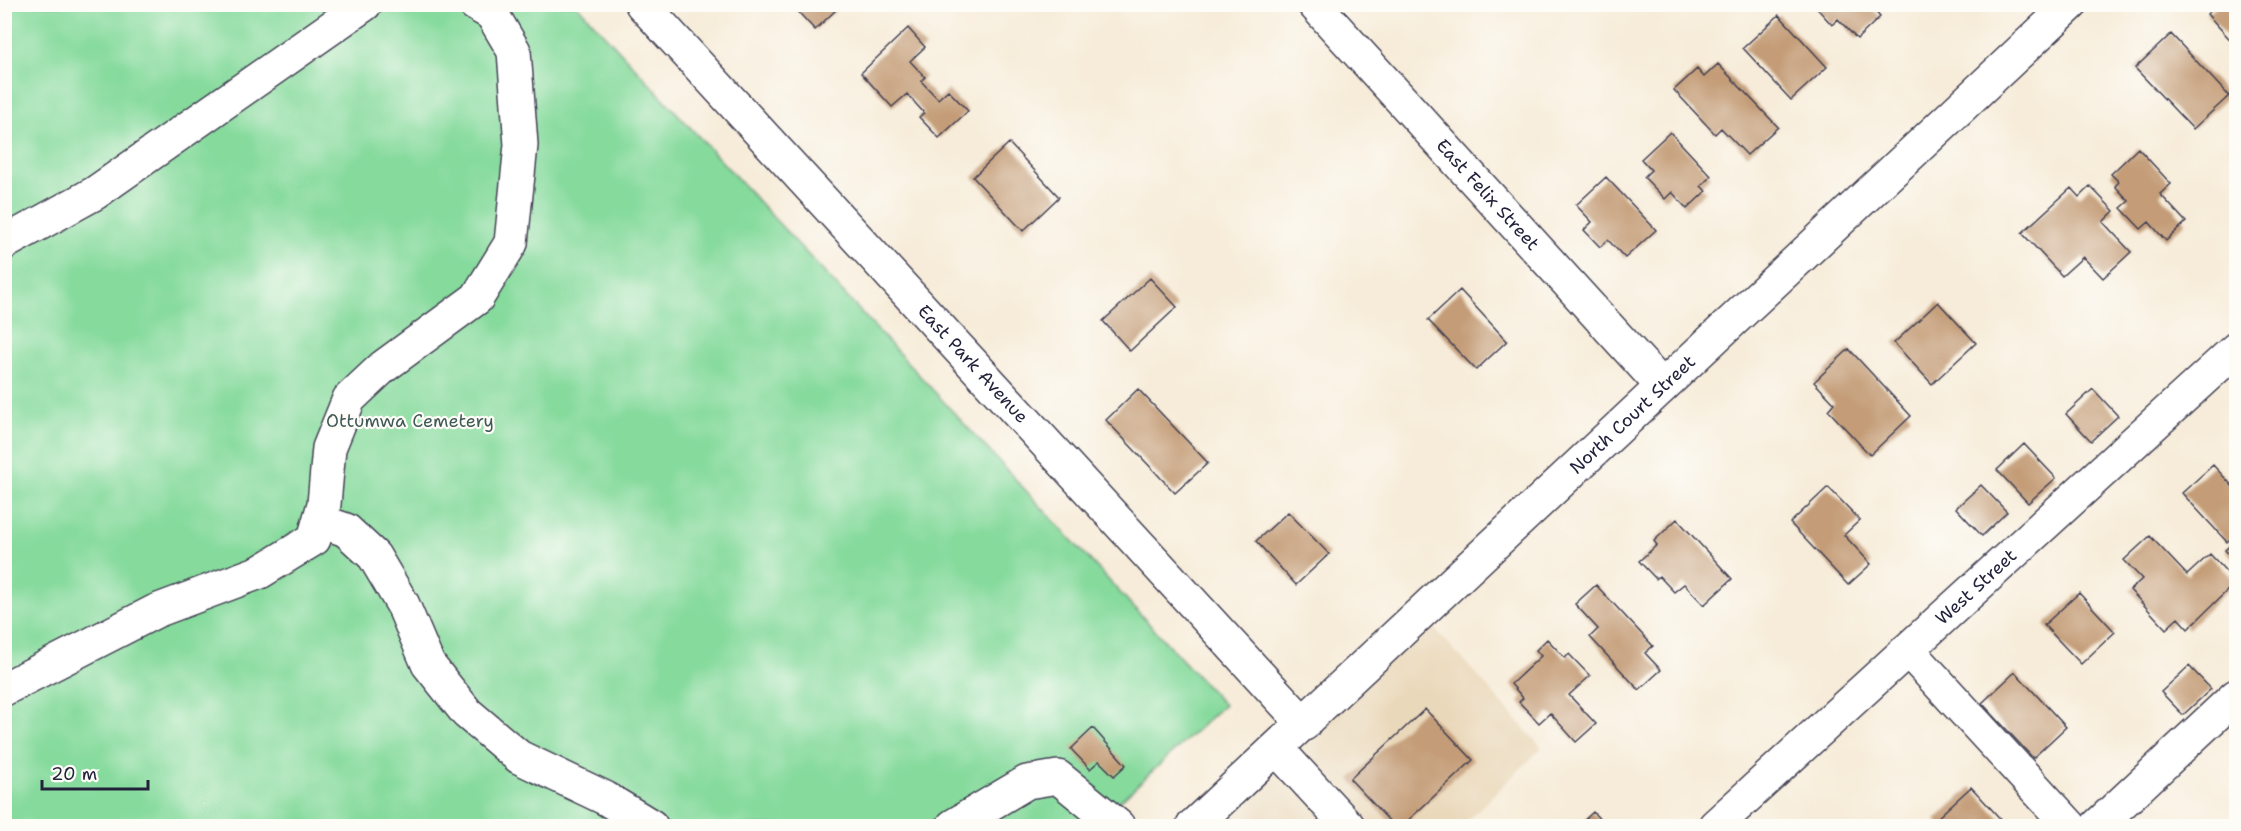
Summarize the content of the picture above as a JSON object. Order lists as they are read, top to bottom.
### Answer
{
  "streets": {
    "street": [
      "East Felix Street",
      "East Park Avenue",
      "North Court Street",
      "West Street"
    ]
  },
  "crossings": [
    ["East Felix Street", "North Court Street"],
    ["East Park Avenue", "North Court Street"]
  ],
  "parks": ["Ottumwa Cemetery"],
  "scale_bar": "20 m"
}
